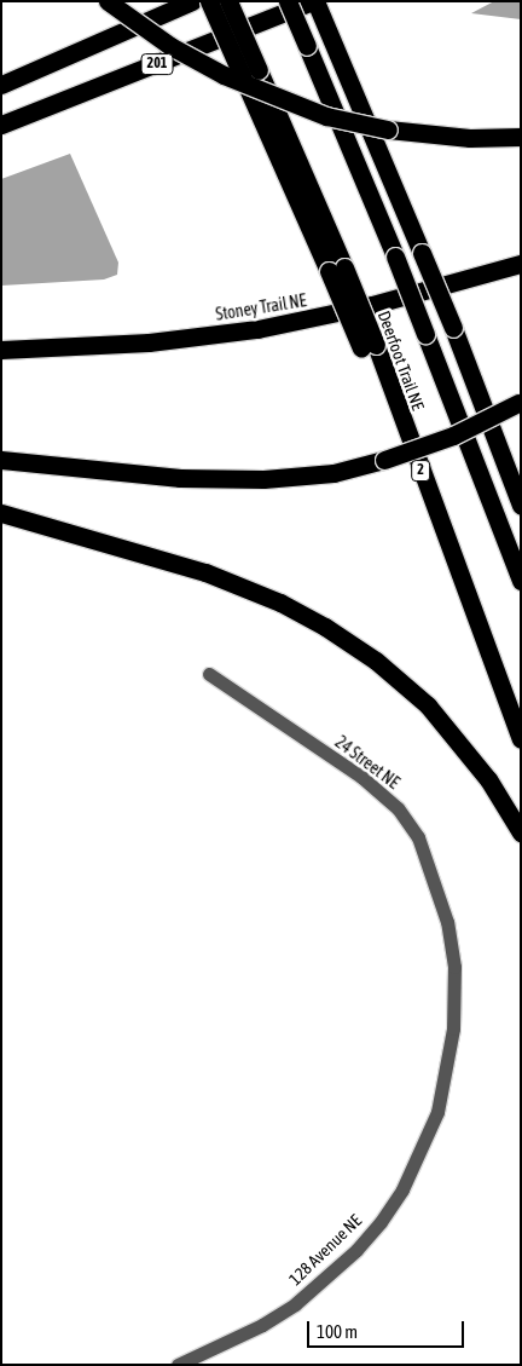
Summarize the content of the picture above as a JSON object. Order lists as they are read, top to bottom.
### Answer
{
  "streets": {
    "highway": [
      "201",
      "Stoney Trail NE",
      "Deerfoot Trail NE",
      "2"
    ],
    "street": ["24 Street NE", "128 Avenue NE"]
  },
  "crossings": [
    ["24 Street NE", "128 Avenue NE"]
  ],
  "scale_bar": "100 m"
}
